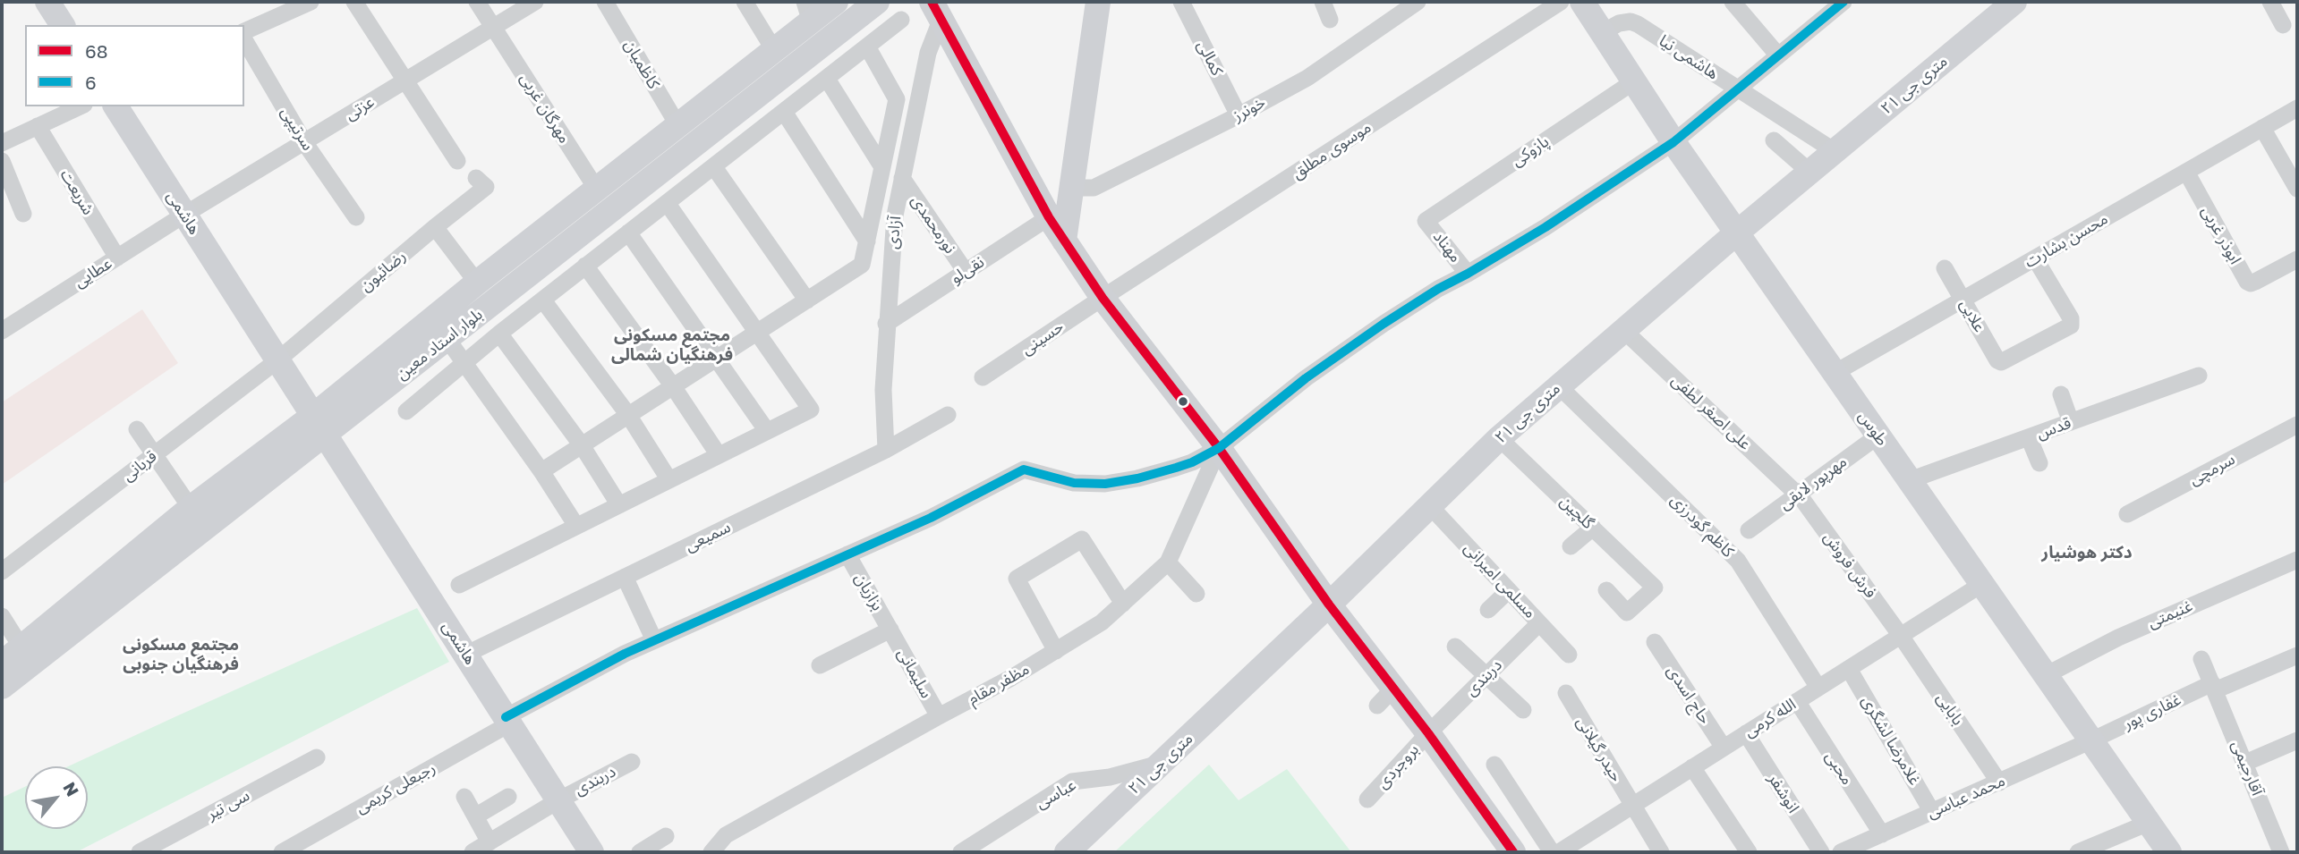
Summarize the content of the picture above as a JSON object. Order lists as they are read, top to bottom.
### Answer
{
  "streets": {
    "main road": [
      "۲۱ متری جی",
      "هاشمی",
      "بلوار استاد معین",
      "طوس"
    ],
    "street": [
      "هاشمی نیا",
      "کمالی",
      "کاظمیان",
      "عزتی",
      "مهرگان غربی",
      "خونرز",
      "سرتیپی",
      "موسوی مطلق",
      "پازوکی",
      "شریعت",
      "نورمحمدی",
      "آزادی",
      "ابوذر غربی",
      "محسن بشارت",
      "مهناد",
      "نقی‌لو",
      "رضائیون",
      "عطایی",
      "علایی",
      "حسینی",
      "علی‌ اصغر لطفی",
      "قدس",
      "قربانی",
      "سرمچی",
      "مهرپور لایقی",
      "گلچین",
      "کاظم گودرزی",
      "سمیعی",
      "فرش فروش",
      "مسلمی امیرانی",
      "بزازیان",
      "غنیمتی",
      "سلیمانی",
      "دربندی",
      "مظفر مقام",
      "حاج اسدی",
      "بابایی",
      "غفاری پور",
      "الله کرمی",
      "غلامرضا لشگری",
      "حیدر گیلانی",
      "بروجردی",
      "محبی",
      "آقارحیمی",
      "رجبعلی کریمی",
      "انوشفر",
      "عباسی",
      "محمد عباسی",
      "سی تیر"
    ]
  },
  "crossings": [
    ["هاشمی نیا", "۲۱ متری جی"],
    ["هاشمی نیا", "طوس"],
    ["هاشمی نیا", "رجبعلی کریمی"],
    ["کمالی", "خونرز"],
    ["کاظمیان", "بلوار استاد معین"],
    ["۲۱ متری جی", "علی‌ اصغر لطفی"],
    ["۲۱ متری جی", "طوس"],
    ["۲۱ متری جی", "گلچین"],
    ["۲۱ متری جی", "کاظم گودرزی"],
    ["۲۱ متری جی", "مسلمی امیرانی"],
    ["۲۱ متری جی", "عباسی"],
    ["عزتی", "مهرگان غربی"],
    ["عزتی", "سرتیپی"],
    ["عزتی", "هاشمی"],
    ["عزتی", "عطایی"],
    ["مهرگان غربی", "بلوار استاد معین"],
    ["موسوی مطلق", "حسینی"],
    ["پازوکی", "مهناد"],
    ["پازوکی", "طوس"],
    ["شریعت", "عطایی"],
    ["هاشمی", "رضائیون"],
    ["هاشمی", "عطایی"],
    ["هاشمی", "بلوار استاد معین"],
    ["هاشمی", "قربانی"],
    ["هاشمی", "سمیعی"],
    ["هاشمی", "دربندی"],
    ["هاشمی", "رجبعلی کریمی"],
    ["نورمحمدی", "آزادی"],
    ["نورمحمدی", "نقی‌لو"],
    ["آزادی", "نقی‌لو"],
    ["آزادی", "سمیعی"],
    ["ابوذر غربی", "محسن بشارت"],
    ["محسن بشارت", "علایی"],
    ["محسن بشارت", "طوس"],
    ["مهناد", "رجبعلی کریمی"],
    ["رضائیون", "قربانی"],
    ["علی‌ اصغر لطفی", "مهرپور لایقی"],
    ["علی‌ اصغر لطفی", "فرش فروش"],
    ["طوس", "قدس"],
    ["طوس", "مهرپور لایقی"],
    ["طوس", "غنیمتی"],
    ["طوس", "غفاری پور"],
    ["طوس", "الله کرمی"],
    ["طوس", "رجبعلی کریمی"],
    ["طوس", "محمد عباسی"],
    ["مهرپور لایقی", "فرش فروش"],
    ["کاظم گودرزی", "الله کرمی"],
    ["فرش فروش", "بابایی"],
    ["فرش فروش", "الله کرمی"],
    ["مسلمی امیرانی", "دربندی"],
    ["بزازیان", "سلیمانی"],
    ["بزازیان", "رجبعلی کریمی"],
    ["سلیمانی", "مظفر مقام"],
    ["دربندی", "بروجردی"],
    ["مظفر مقام", "رجبعلی کریمی"],
    ["حاج اسدی", "الله کرمی"],
    ["بابایی", "الله کرمی"],
    ["بابایی", "محمد عباسی"],
    ["غفاری پور", "آقارحیمی"],
    ["غفاری پور", "محمد عباسی"],
    ["الله کرمی", "غلامرضا لشگری"],
    ["الله کرمی", "حیدر گیلانی"],
    ["الله کرمی", "محبی"],
    ["الله کرمی", "انوشفر"],
    ["غلامرضا لشگری", "محمد عباسی"],
    ["محبی", "محمد عباسی"]
  ],
  "districts": ["مجتمع مسکونی فرهنگیان شمالی", "دکتر هوشیار", "مجتمع مسکونی فرهنگیان جنوبی"],
  "lines": ["transit line 68", "transit line 6"],
  "legend": ["68", "6"],
  "north": "top right"
}
